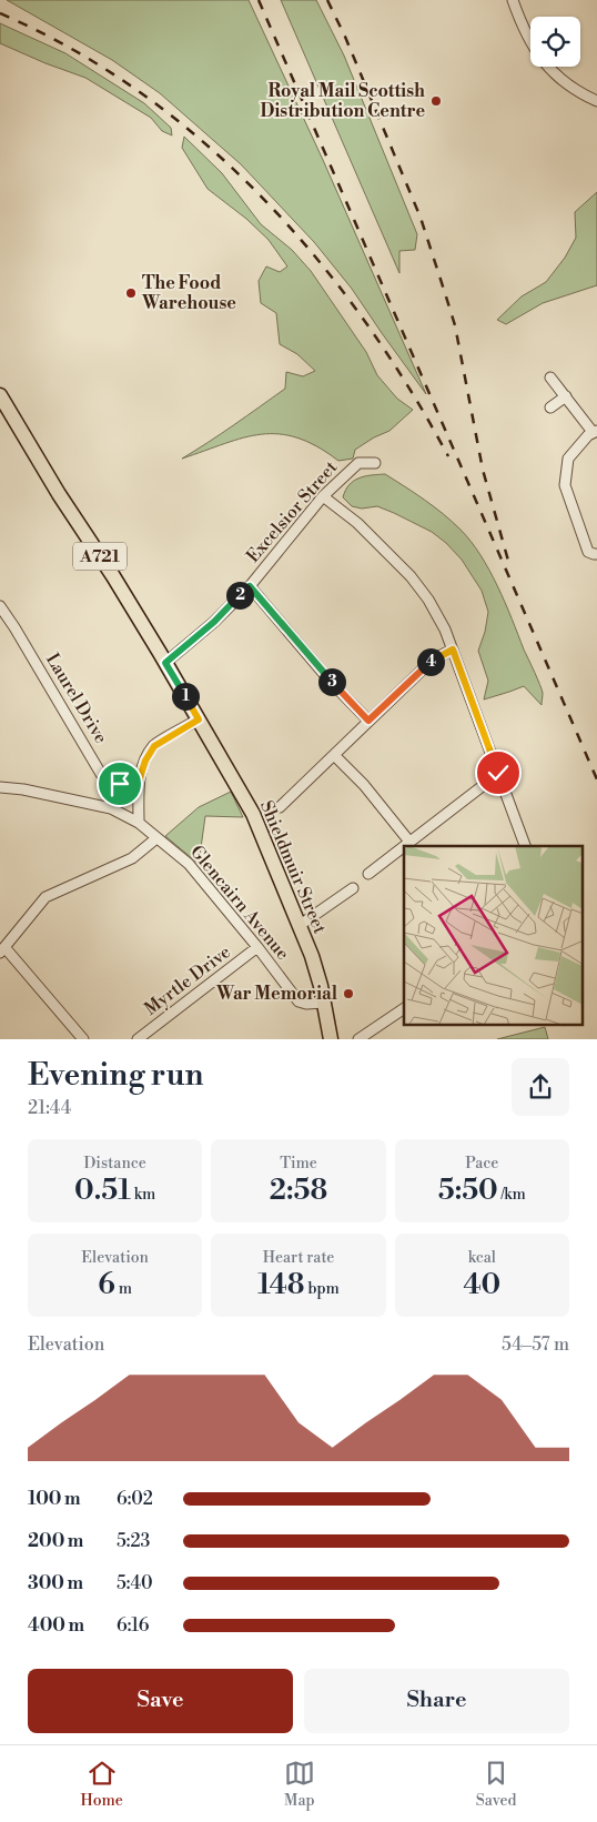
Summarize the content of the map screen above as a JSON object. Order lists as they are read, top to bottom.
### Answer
{
  "streets": {
    "main road": ["A721", "Shieldmuir Street"],
    "street": [
      "Excelsior Street",
      "Laurel Drive",
      "Glencairn Avenue",
      "Myrtle Drive"
    ]
  },
  "crossings": [
    ["Excelsior Street", "A721"],
    ["A721", "Shieldmuir Street"],
    ["Shieldmuir Street", "Glencairn Avenue"],
    ["Glencairn Avenue", "Myrtle Drive"]
  ],
  "places": ["Royal Mail Scottish Distribution Centre", "The Food Warehouse", "War Memorial"],
  "page": {
    "pins": [
      "2",
      "4",
      "3",
      "1"
    ],
    "heading": ["Evening run", "21:44"],
    "stats": [
      ["Distance", "0.51 km"],
      ["Time", "2:58"],
      ["Pace", "5:50 /km"],
      ["Elevation", "6 m"],
      ["Heart rate", "148 bpm"],
      ["kcal", "40"]
    ],
    "chart": ["Elevation", "54–57 m"],
    "list": [
      {
        "name": "100 m",
        "note": "6:02"
      },
      {
        "name": "200 m",
        "note": "5:23"
      },
      {
        "name": "300 m",
        "note": "5:40"
      },
      {
        "name": "400 m",
        "note": "6:16"
      }
    ],
    "buttons": ["Save", "Share"],
    "tabs": ["Home", "Map", "Saved"]
  }
}
